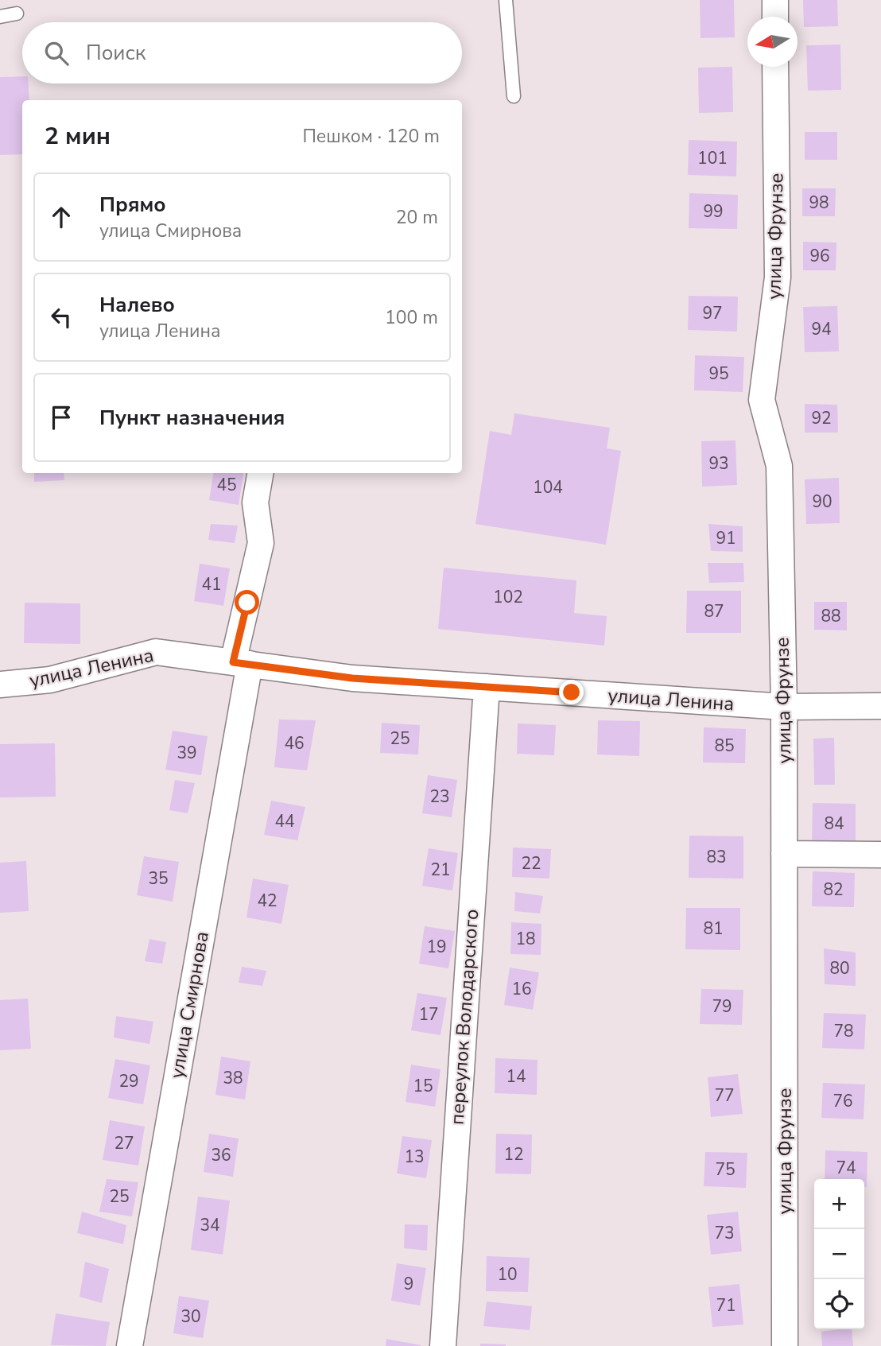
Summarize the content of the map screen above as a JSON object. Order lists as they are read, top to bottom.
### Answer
{
  "streets": {
    "street": [
      "улица Фрунзе",
      "улица Ленина",
      "улица Смирнова",
      "переулок Володарского"
    ]
  },
  "crossings": [
    ["улица Фрунзе", "улица Ленина"],
    ["улица Ленина", "улица Смирнова"],
    ["улица Ленина", "переулок Володарского"]
  ],
  "house_numbers": [
    "101",
    "98",
    "99",
    "96",
    "97",
    "94",
    "95",
    "92",
    "93",
    "45",
    "104",
    "90",
    "91",
    "41",
    "102",
    "87",
    "88",
    "25",
    "46",
    "85",
    "39",
    "23",
    "44",
    "84",
    "83",
    "22",
    "21",
    "35",
    "82",
    "42",
    "81",
    "18",
    "19",
    "80",
    "16",
    "79",
    "17",
    "78",
    "14",
    "38",
    "29",
    "15",
    "77",
    "76",
    "27",
    "12",
    "36",
    "13",
    "74",
    "75",
    "25",
    "34",
    "73",
    "10",
    "9",
    "71",
    "30"
  ],
  "north": "left",
  "page": {
    "search": "Поиск",
    "heading": ["2 мин", "Пешком · 120 m"],
    "list": [
      ["Прямо", "улица Смирнова", "20 m"],
      ["Налево", "улица Ленина", "100 m"],
      "Пункт назначения"
    ],
    "map_buttons": ["+", "−"]
  }
}
